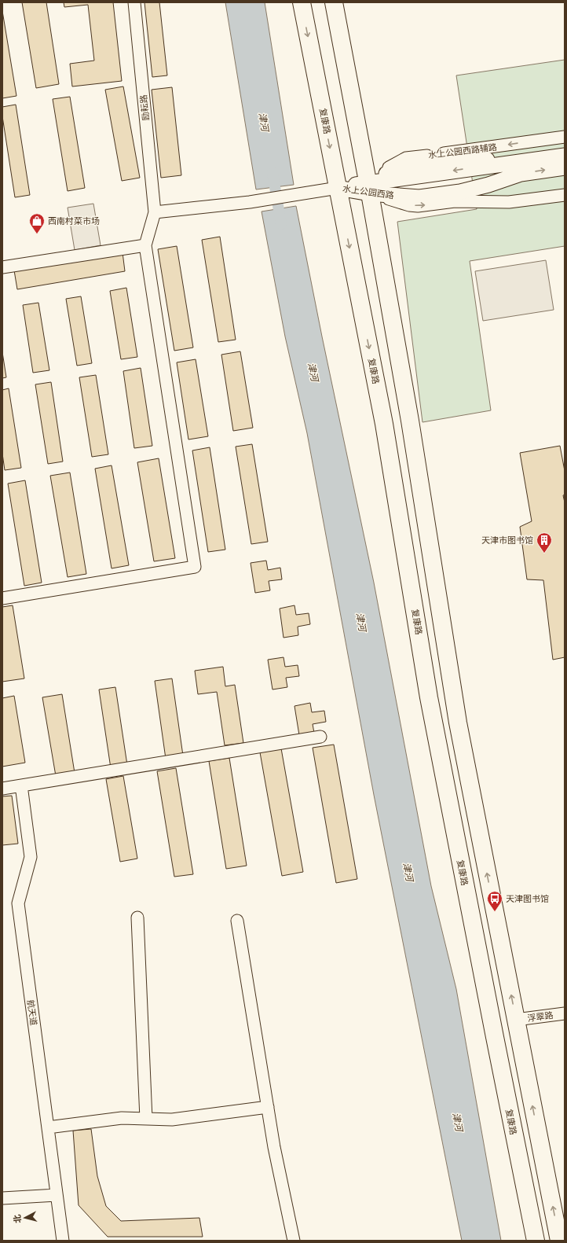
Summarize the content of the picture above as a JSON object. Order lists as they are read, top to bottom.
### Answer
{
  "streets": {
    "highway": ["复康路"],
    "main road": ["水上公园西路"],
    "street": [
      "励耘路",
      "水上公园西路辅路",
      "航天道",
      "浮翠路"
    ]
  },
  "crossings": [
    ["复康路", "水上公园西路"],
    ["水上公园西路辅路", "水上公园西路"]
  ],
  "water": ["津河"],
  "places": {
    "shop": ["西南村菜市场"],
    "building": ["天津市图书馆"],
    "bus stop": ["天津图书馆"]
  },
  "north": "left"
}
